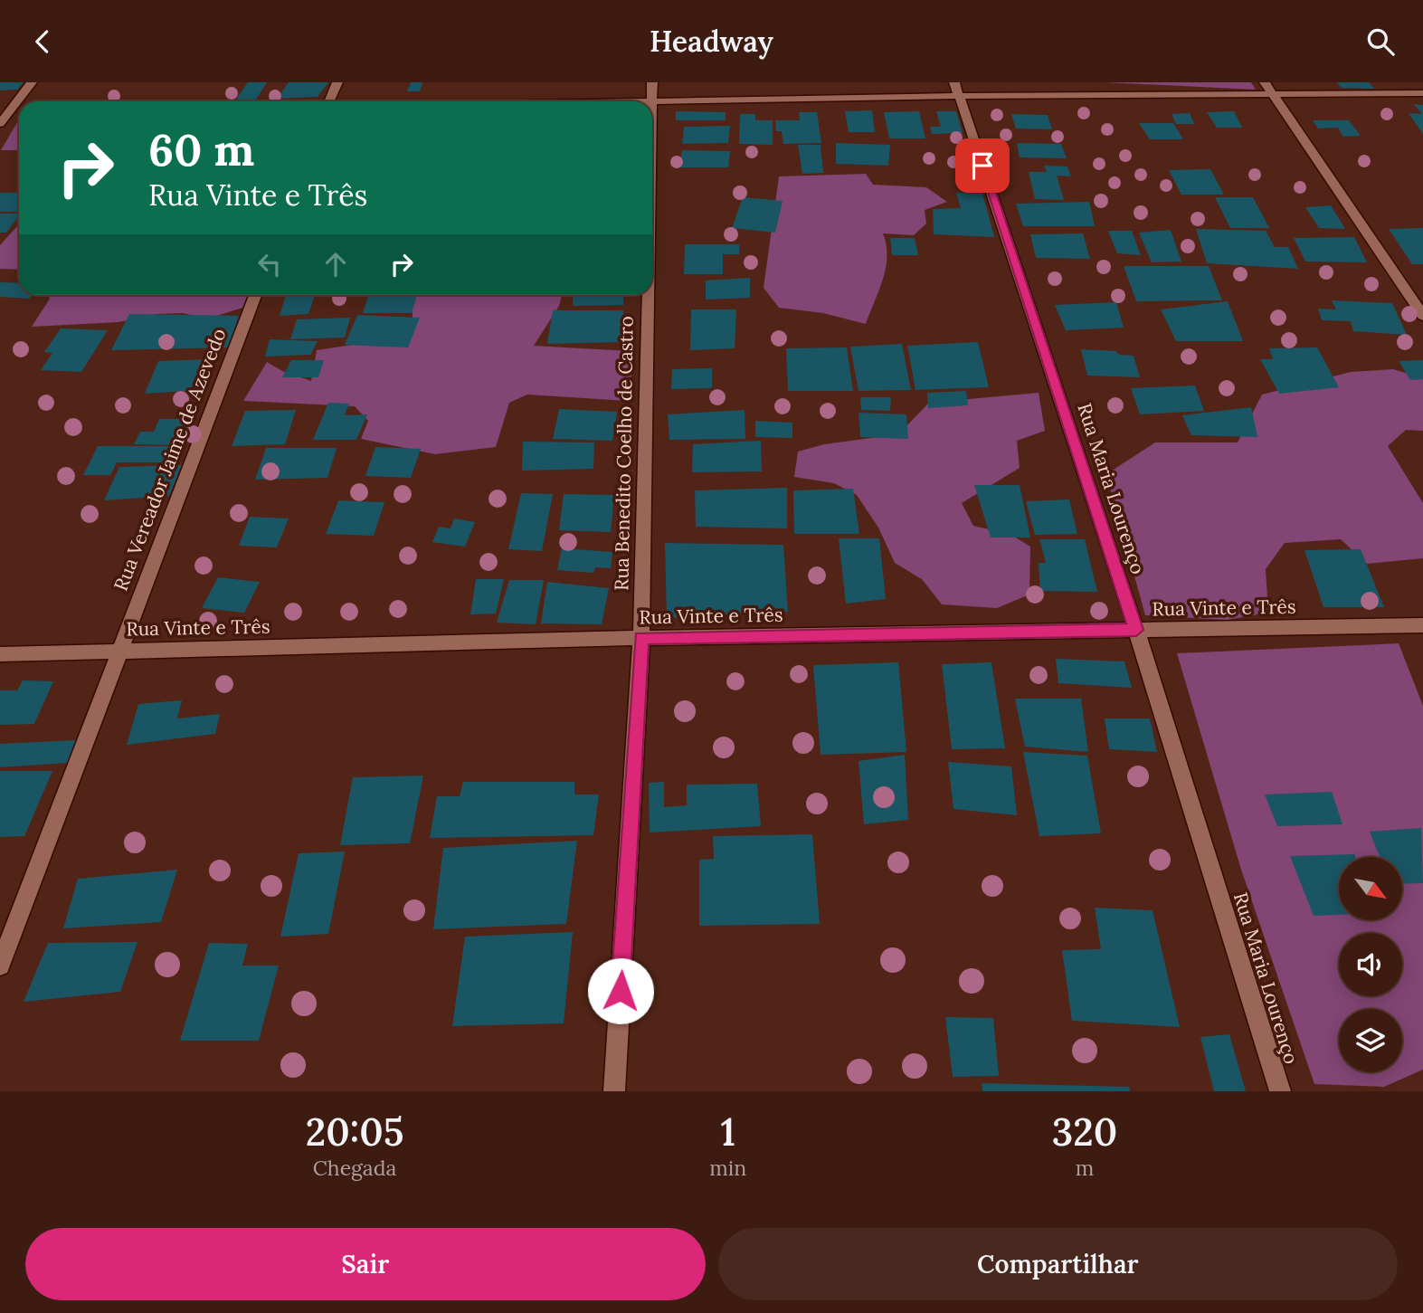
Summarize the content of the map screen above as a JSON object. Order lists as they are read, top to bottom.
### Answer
{
  "streets": {
    "street": [
      "Rua Benedito Coelho de Castro",
      "Rua Vereador Jaime de Azevedo",
      "Rua Maria Lourenço",
      "Rua Vinte e Três"
    ]
  },
  "crossings": [
    ["Rua Benedito Coelho de Castro", "Rua Vinte e Três"],
    ["Rua Vereador Jaime de Azevedo", "Rua Vinte e Três"],
    ["Rua Maria Lourenço", "Rua Vinte e Três"]
  ],
  "north": "bottom right",
  "page": {
    "header": "Headway",
    "turn": ["60 m", "Rua Vinte e Três"],
    "eta": [
      "20:05",
      "Chegada",
      "1",
      "min",
      "320",
      "m"
    ],
    "buttons": ["Sair", "Compartilhar"]
  }
}
